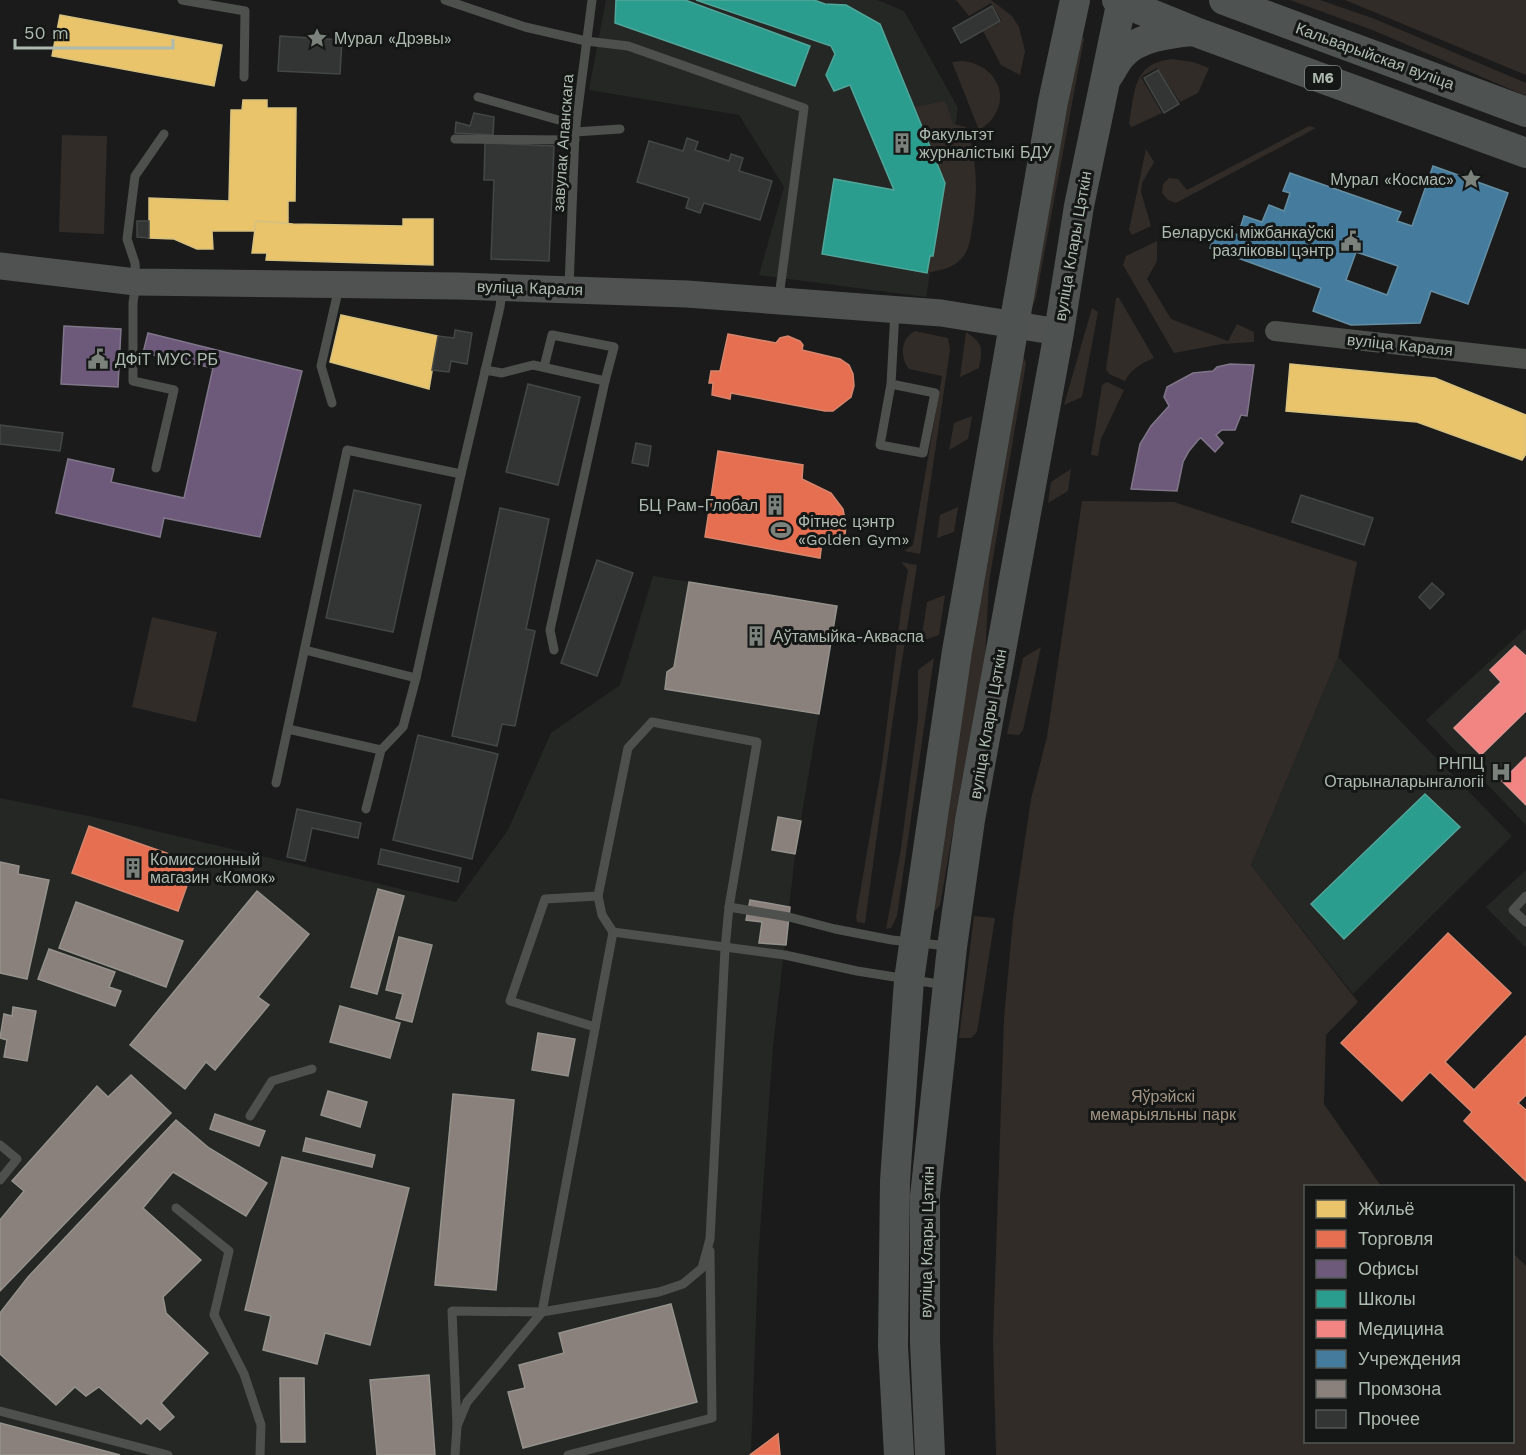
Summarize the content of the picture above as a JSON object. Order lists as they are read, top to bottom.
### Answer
{
  "streets": {
    "main road": ["Кальварыйская вуліца", "М6", "вуліца Клары Цэткін"],
    "street": ["вуліца Караля"],
    "lane": ["завулак Апанскага"]
  },
  "crossings": [
    ["М6", "вуліца Клары Цэткін"],
    ["завулак Апанскага", "вуліца Караля"],
    ["вуліца Клары Цэткін", "вуліца Караля"]
  ],
  "parks": ["Яўрэйскі мемарыяльны парк"],
  "places": {
    "place": ["Мурал «Дрэвы»", "Мурал «Космас»"],
    "building": [
      "Факультэт журналістыкі БДУ",
      "БЦ Рам-Глобал",
      "Аўтамыйка-Акваспа",
      "Комиссионный магазин «Комок»"
    ],
    "public building": ["Беларускі міжбанкаўскі разліковы цэнтр", "ДФіТ МУС РБ"],
    "sports": ["Фітнес цэнтр «Golden Gym»"],
    "hospital": ["РНПЦ Отарыналарынгалогіі"]
  },
  "legend": [
    "Жильё",
    "Торговля",
    "Офисы",
    "Школы",
    "Медицина",
    "Учреждения",
    "Промзона",
    "Прочее"
  ],
  "scale_bar": "50 m"
}
